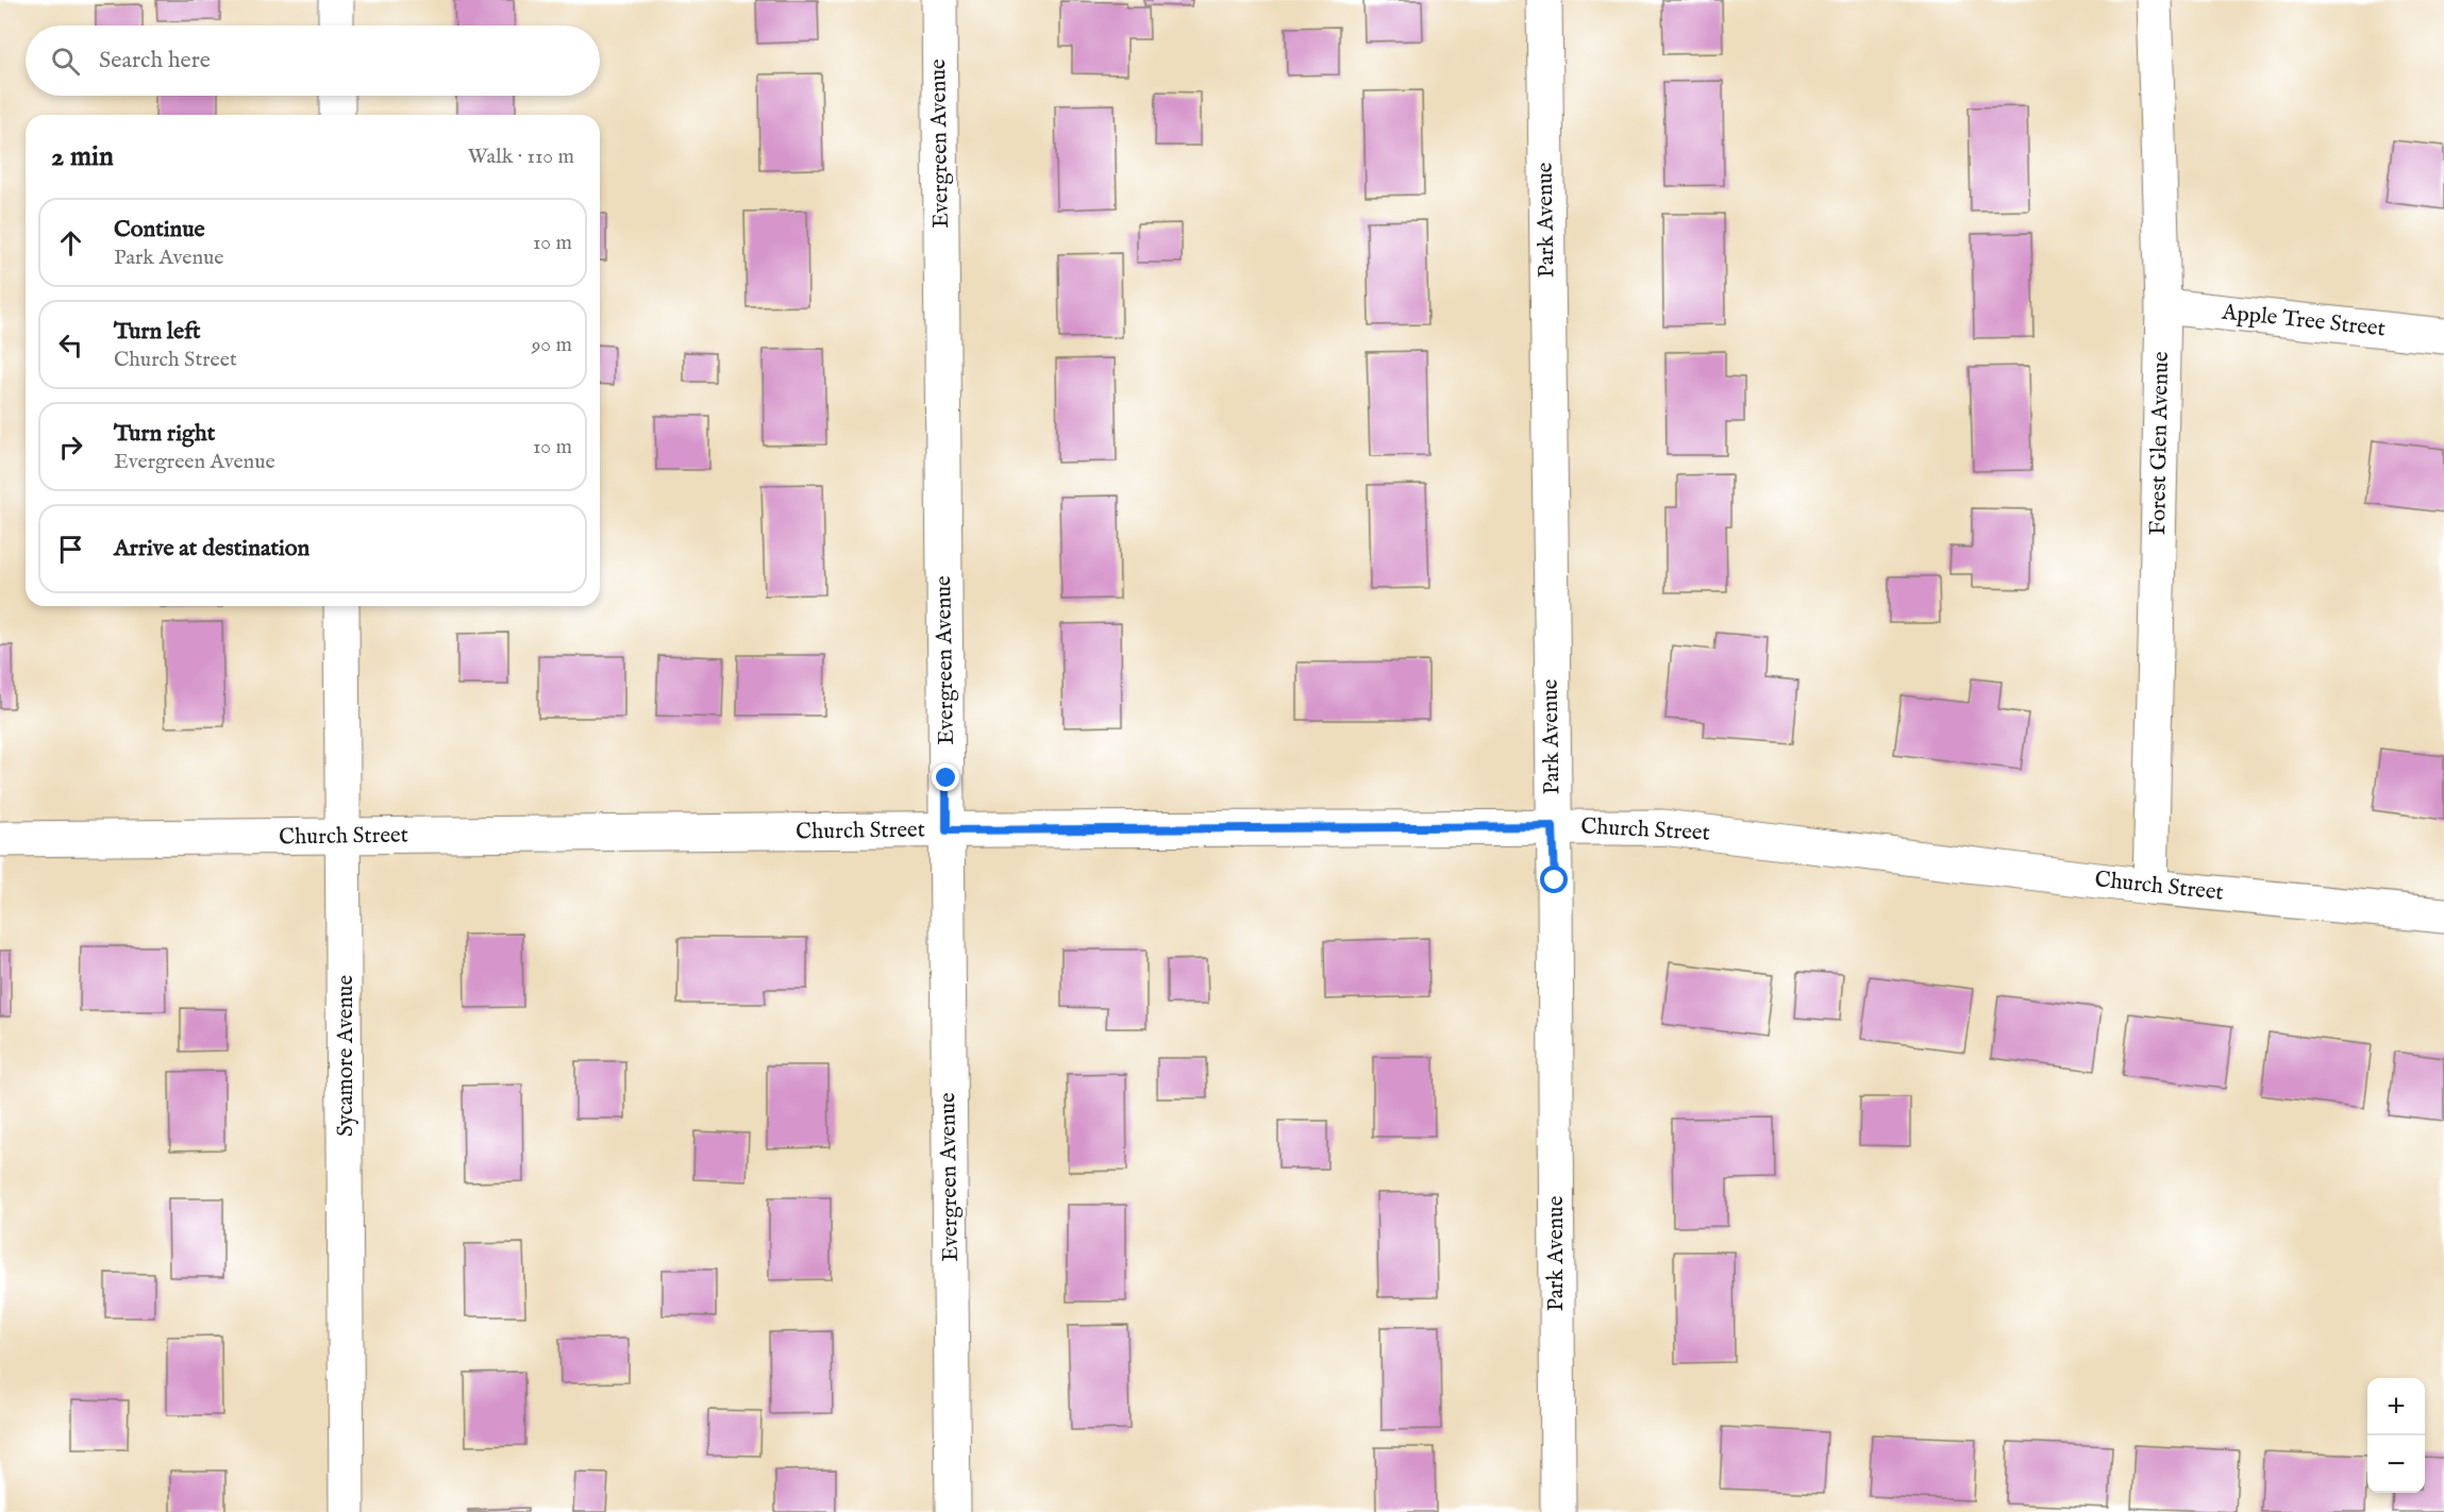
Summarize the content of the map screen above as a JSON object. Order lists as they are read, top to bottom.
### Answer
{
  "streets": {
    "street": [
      "Evergreen Avenue",
      "Park Avenue",
      "Apple Tree Street",
      "Forest Glen Avenue",
      "Church Street",
      "Sycamore Avenue"
    ]
  },
  "crossings": [
    ["Evergreen Avenue", "Church Street"],
    ["Park Avenue", "Church Street"],
    ["Apple Tree Street", "Forest Glen Avenue"],
    ["Forest Glen Avenue", "Church Street"],
    ["Church Street", "Sycamore Avenue"]
  ],
  "page": {
    "search": "Search here",
    "heading": ["2 min", "Walk · 110 m"],
    "list": [
      ["Continue", "Park Avenue", "10 m"],
      ["Turn left", "Church Street", "90 m"],
      ["Turn right", "Evergreen Avenue", "10 m"],
      "Arrive at destination"
    ],
    "map_buttons": ["+", "−"]
  }
}
